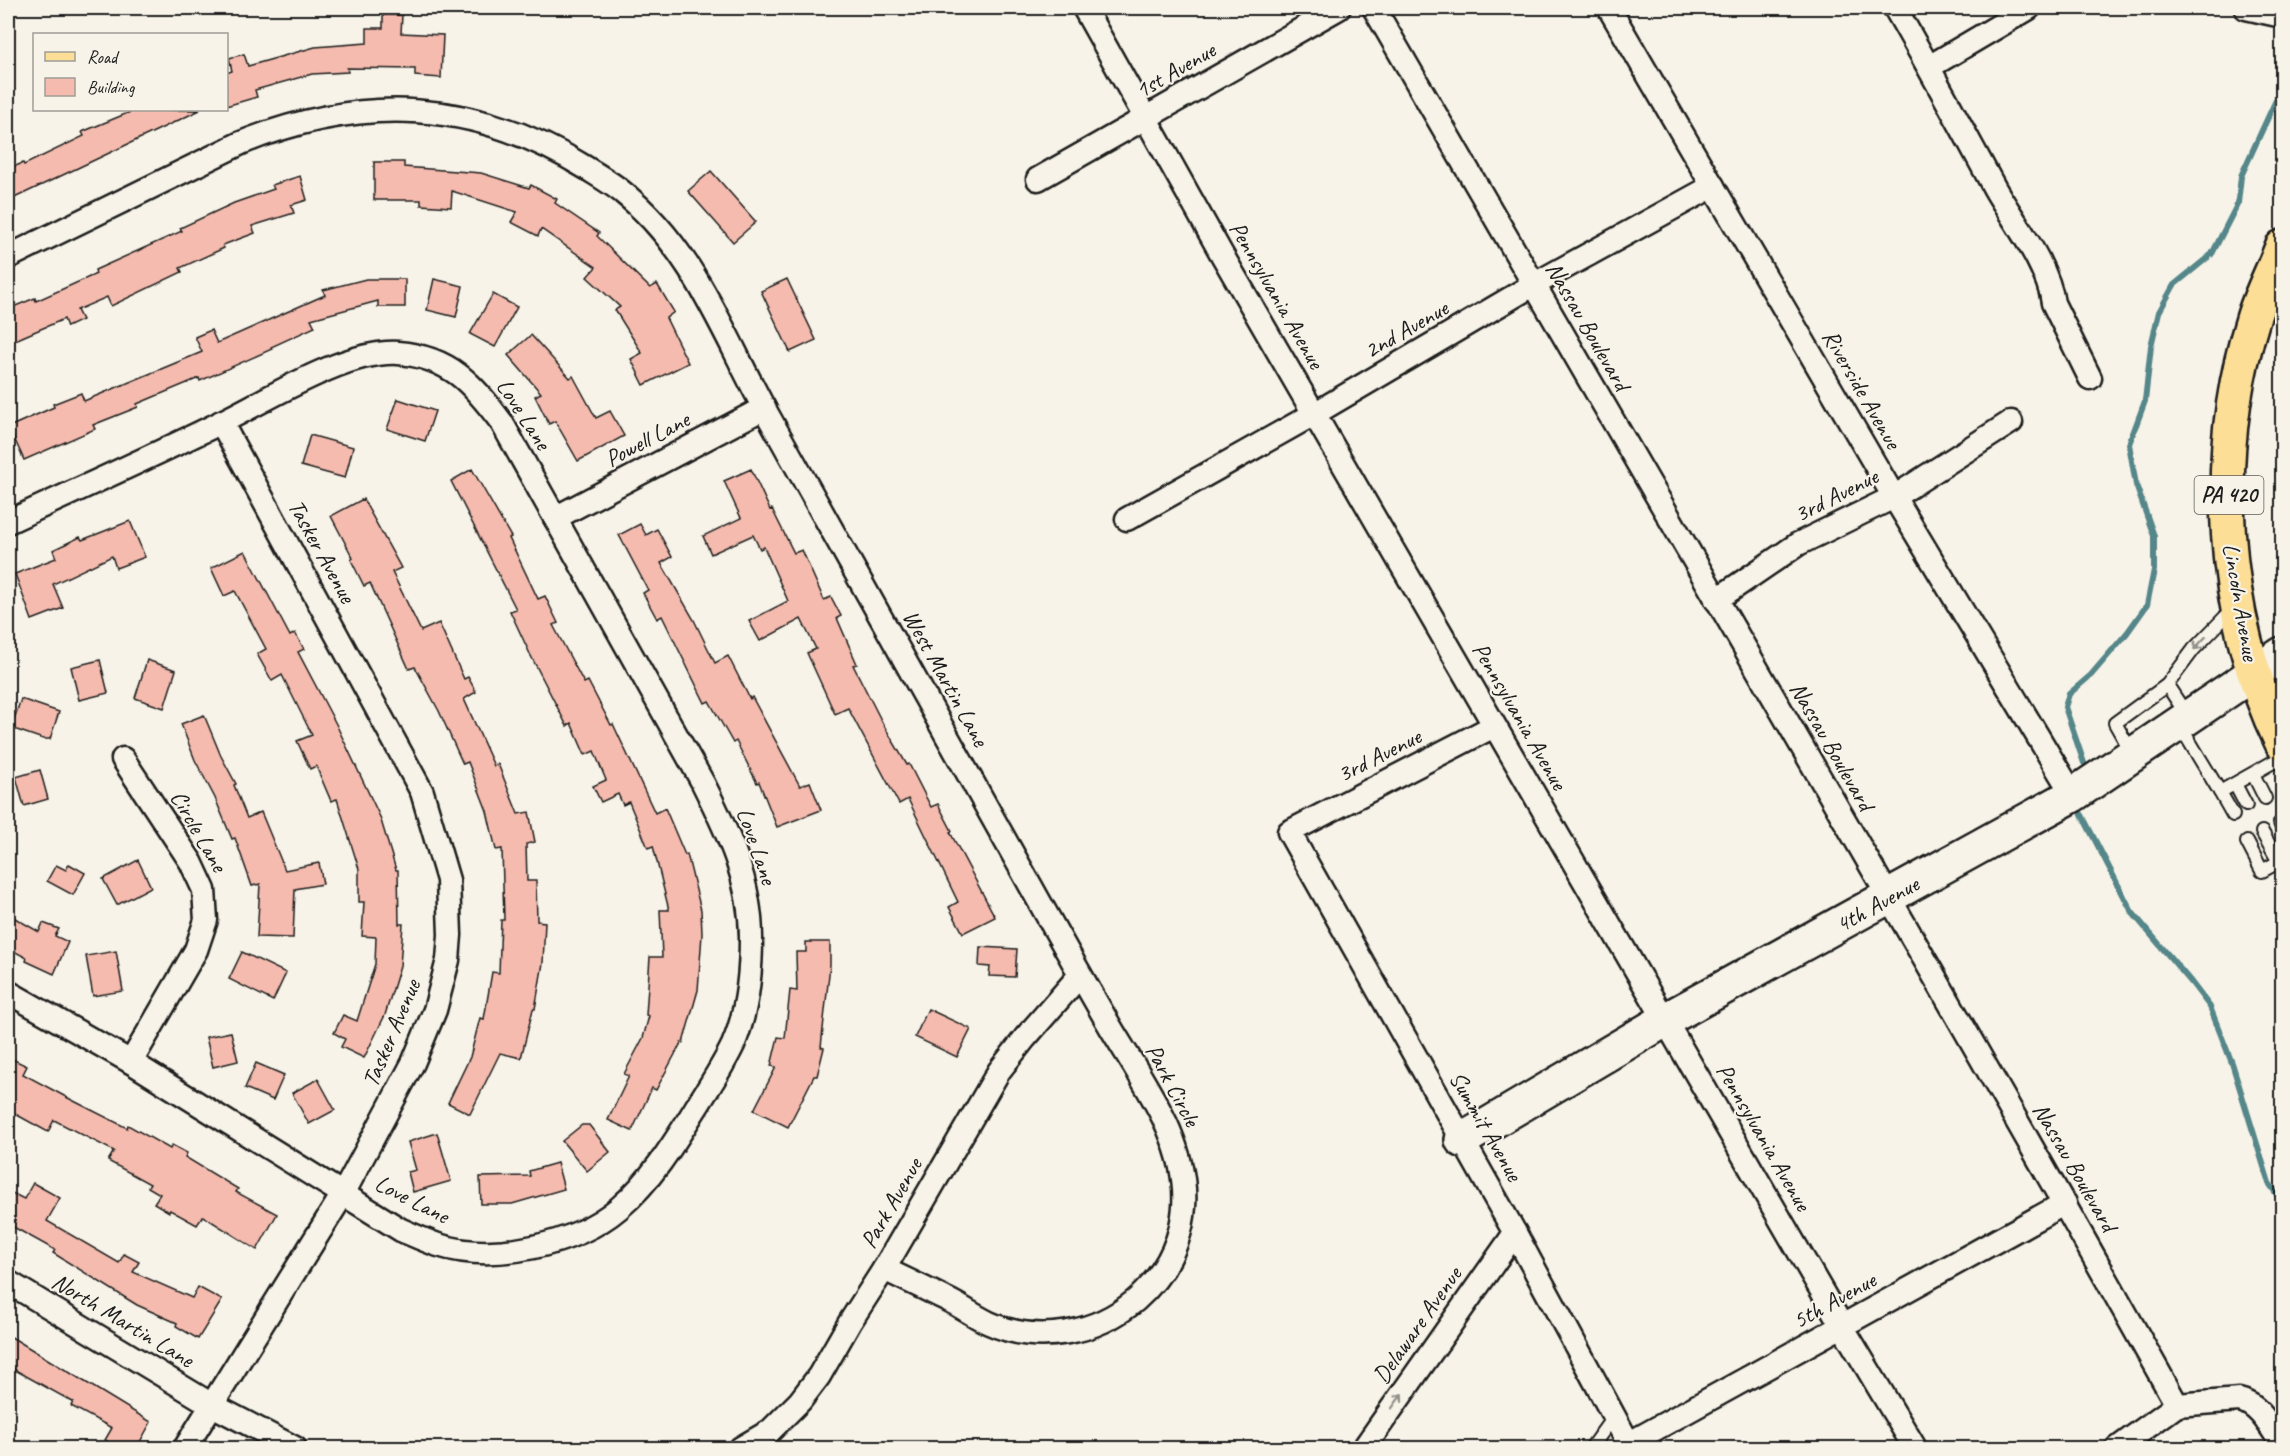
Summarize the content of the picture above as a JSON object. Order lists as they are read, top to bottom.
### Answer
{
  "streets": {
    "main road": ["PA 420", "Lincoln Avenue"],
    "street": [
      "1st Avenue",
      "Pennsylvania Avenue",
      "Nassau Boulevard",
      "2nd Avenue",
      "Riverside Avenue",
      "Love Lane",
      "Powell Lane",
      "3rd Avenue",
      "Tasker Avenue",
      "West Martin Lane",
      "Circle Lane",
      "4th Avenue",
      "Park Circle",
      "Summit Avenue",
      "Park Avenue",
      "5th Avenue",
      "North Martin Lane",
      "Delaware Avenue"
    ]
  },
  "crossings": [
    ["1st Avenue", "Pennsylvania Avenue"],
    ["Pennsylvania Avenue", "2nd Avenue"],
    ["Pennsylvania Avenue", "3rd Avenue"],
    ["Pennsylvania Avenue", "4th Avenue"],
    ["Pennsylvania Avenue", "5th Avenue"],
    ["Nassau Boulevard", "2nd Avenue"],
    ["Nassau Boulevard", "3rd Avenue"],
    ["Nassau Boulevard", "4th Avenue"],
    ["Nassau Boulevard", "5th Avenue"],
    ["2nd Avenue", "Riverside Avenue"],
    ["Riverside Avenue", "3rd Avenue"],
    ["Riverside Avenue", "4th Avenue"],
    ["Love Lane", "Powell Lane"],
    ["Love Lane", "Tasker Avenue"],
    ["Love Lane", "Circle Lane"],
    ["Powell Lane", "West Martin Lane"],
    ["3rd Avenue", "Summit Avenue"],
    ["Tasker Avenue", "North Martin Lane"],
    ["Lincoln Avenue", "4th Avenue"],
    ["West Martin Lane", "Park Circle"],
    ["West Martin Lane", "Park Avenue"],
    ["4th Avenue", "Summit Avenue"],
    ["Park Circle", "Park Avenue"],
    ["Summit Avenue", "5th Avenue"],
    ["Summit Avenue", "Delaware Avenue"]
  ],
  "one_way": ["Delaware Avenue"],
  "legend": ["Road", "Building"]
}
